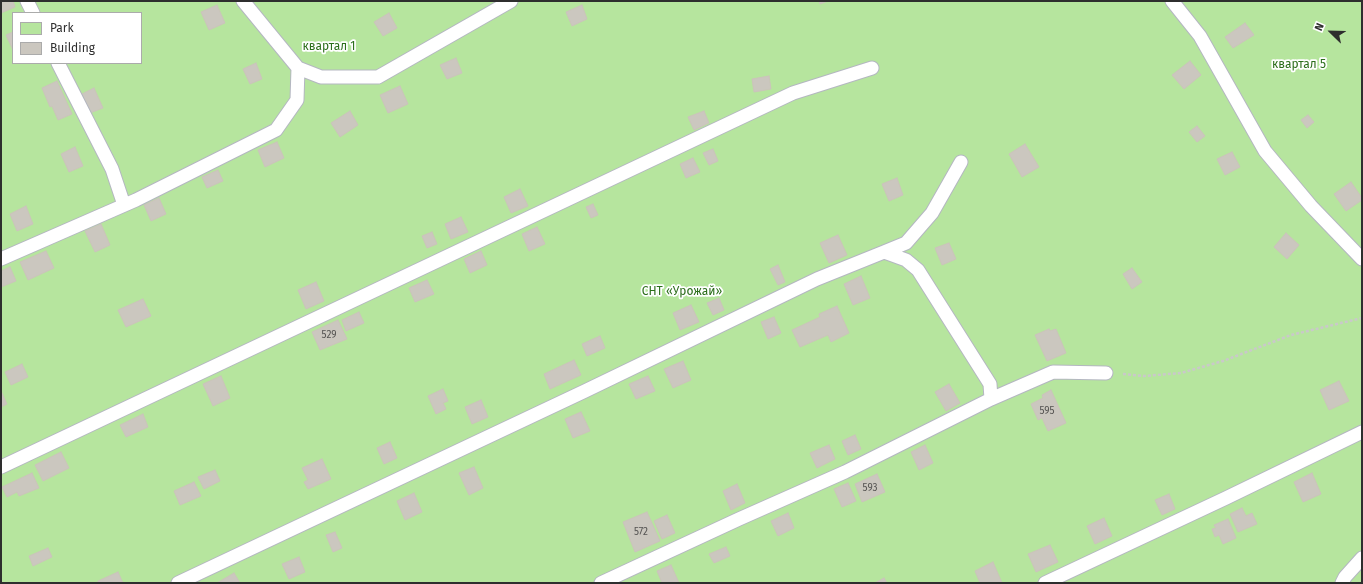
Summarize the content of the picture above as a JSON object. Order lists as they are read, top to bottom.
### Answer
{
  "parks": ["квартал 1", "квартал 5", "СНТ «Урожай»"],
  "house_numbers": [
    "529",
    "595",
    "593",
    "572"
  ],
  "legend": ["Park", "Building"],
  "north": "top left"
}
